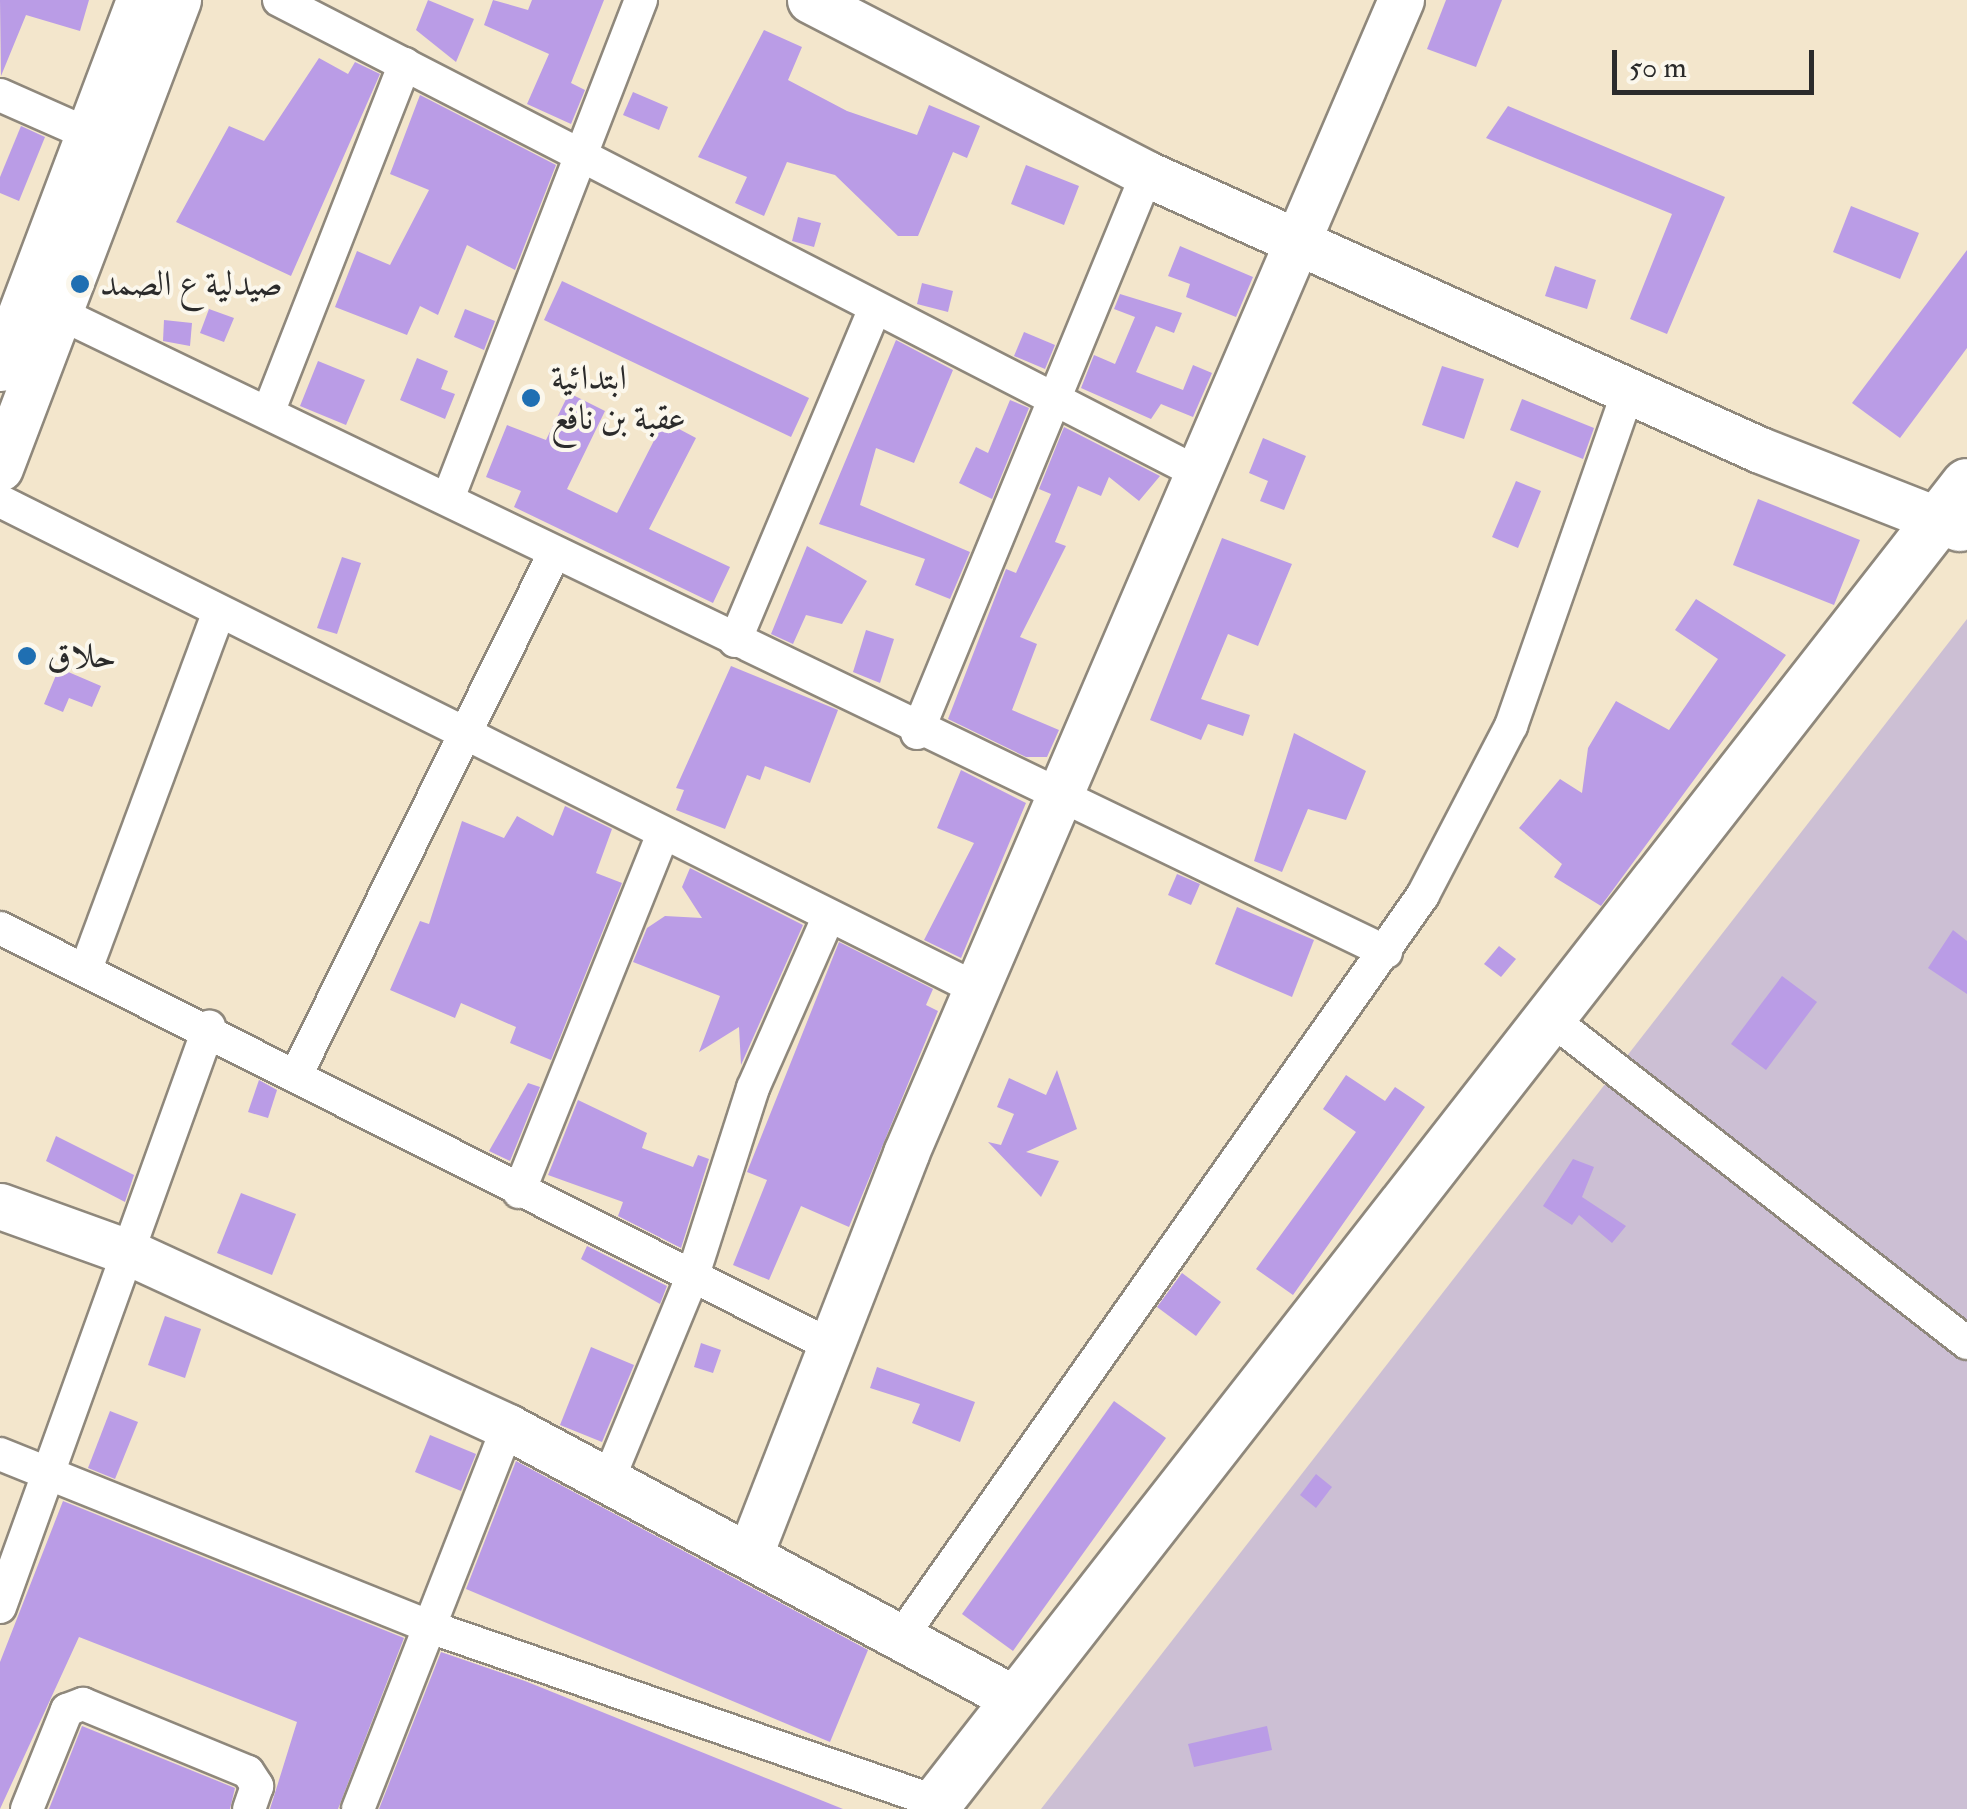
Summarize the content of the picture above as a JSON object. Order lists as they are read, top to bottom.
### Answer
{
  "places": ["صيدلية ع الصمد", "ابتدائية عقبة بن نافع", "حلاق"],
  "scale_bar": "50 m"
}
